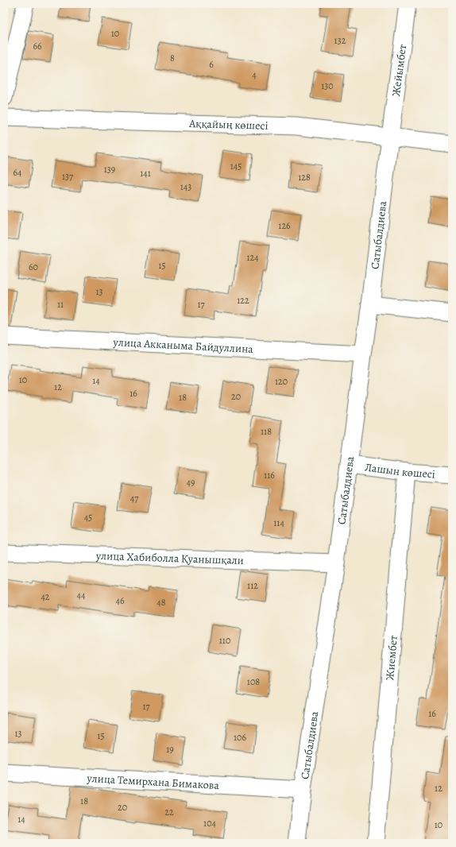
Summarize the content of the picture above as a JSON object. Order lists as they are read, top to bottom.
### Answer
{
  "streets": {
    "street": [
      "Жейымбет",
      "Аққайың көшесі",
      "Сатыбалдиева",
      "улица Акканыма Байдуллина",
      "Лашын көшесі",
      "улица Хабиболла Қуанышқали",
      "Жиембет",
      "улица Темирхана Бимакова"
    ]
  },
  "crossings": [
    ["Жейымбет", "Аққайың көшесі"],
    ["Жейымбет", "Сатыбалдиева"],
    ["Аққайың көшесі", "Сатыбалдиева"],
    ["Сатыбалдиева", "улица Акканыма Байдуллина"],
    ["Сатыбалдиева", "Лашын көшесі"],
    ["Сатыбалдиева", "улица Хабиболла Қуанышқали"],
    ["Сатыбалдиева", "улица Темирхана Бимакова"],
    ["Лашын көшесі", "Жиембет"]
  ],
  "house_numbers": [
    "10",
    "132",
    "66",
    "8",
    "6",
    "4",
    "130",
    "145",
    "139",
    "64",
    "141",
    "137",
    "128",
    "143",
    "126",
    "124",
    "15",
    "60",
    "13",
    "122",
    "11",
    "17",
    "10",
    "14",
    "120",
    "12",
    "16",
    "20",
    "18",
    "118",
    "116",
    "49",
    "47",
    "45",
    "114",
    "112",
    "44",
    "42",
    "46",
    "48",
    "110",
    "108",
    "17",
    "16",
    "13",
    "15",
    "106",
    "19",
    "12",
    "18",
    "20",
    "22",
    "14",
    "104",
    "10"
  ]
}
